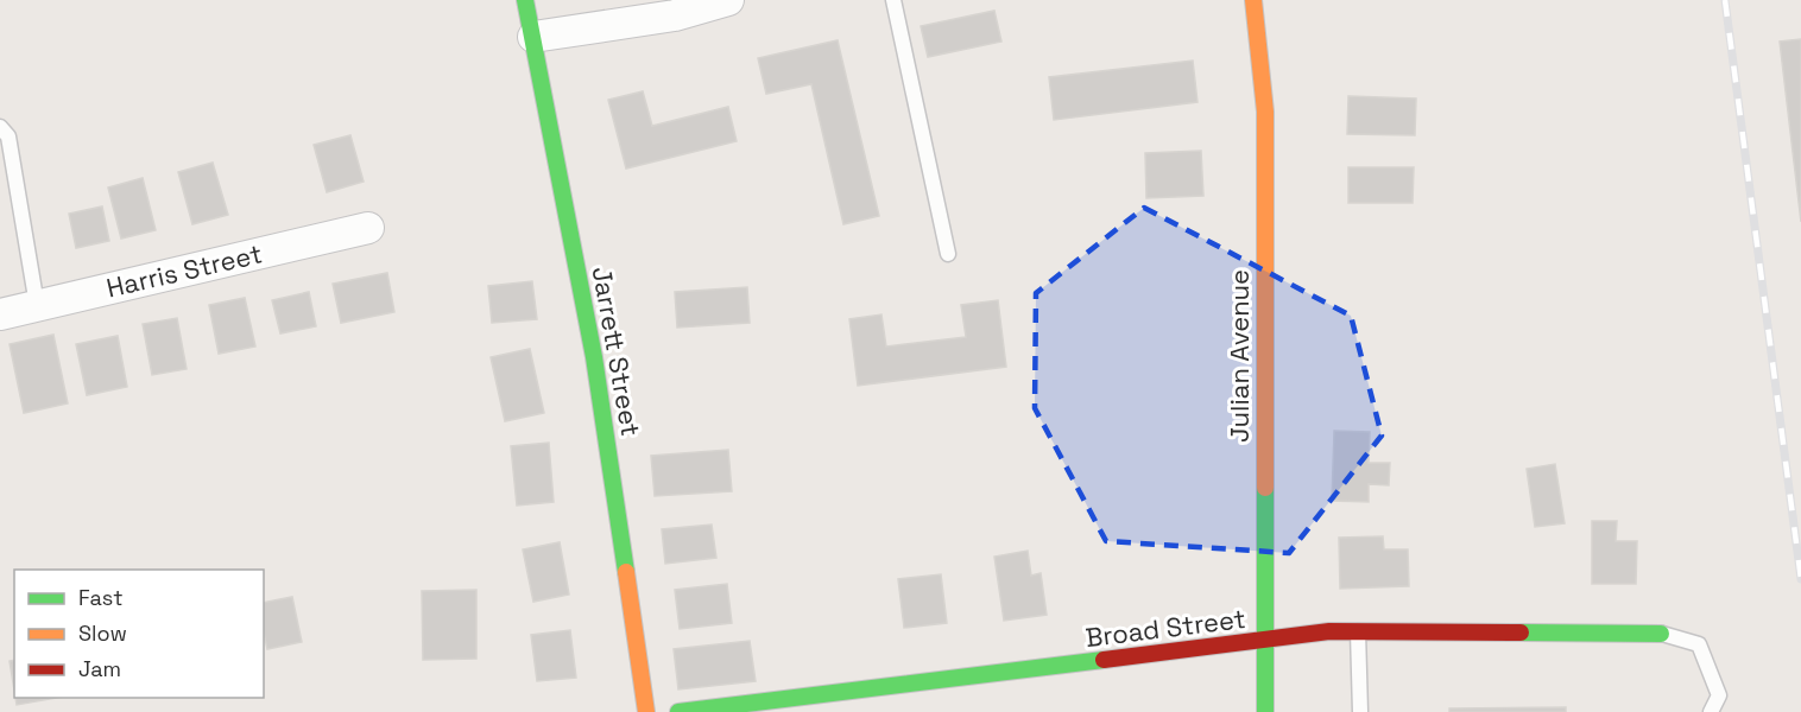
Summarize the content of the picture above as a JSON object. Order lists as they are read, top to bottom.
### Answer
{
  "streets": {
    "street": [
      "Harris Street",
      "Jarrett Street",
      "Julian Avenue",
      "Broad Street"
    ]
  },
  "crossings": [
    ["Julian Avenue", "Broad Street"]
  ],
  "legend": ["Fast", "Slow", "Jam"]
}
